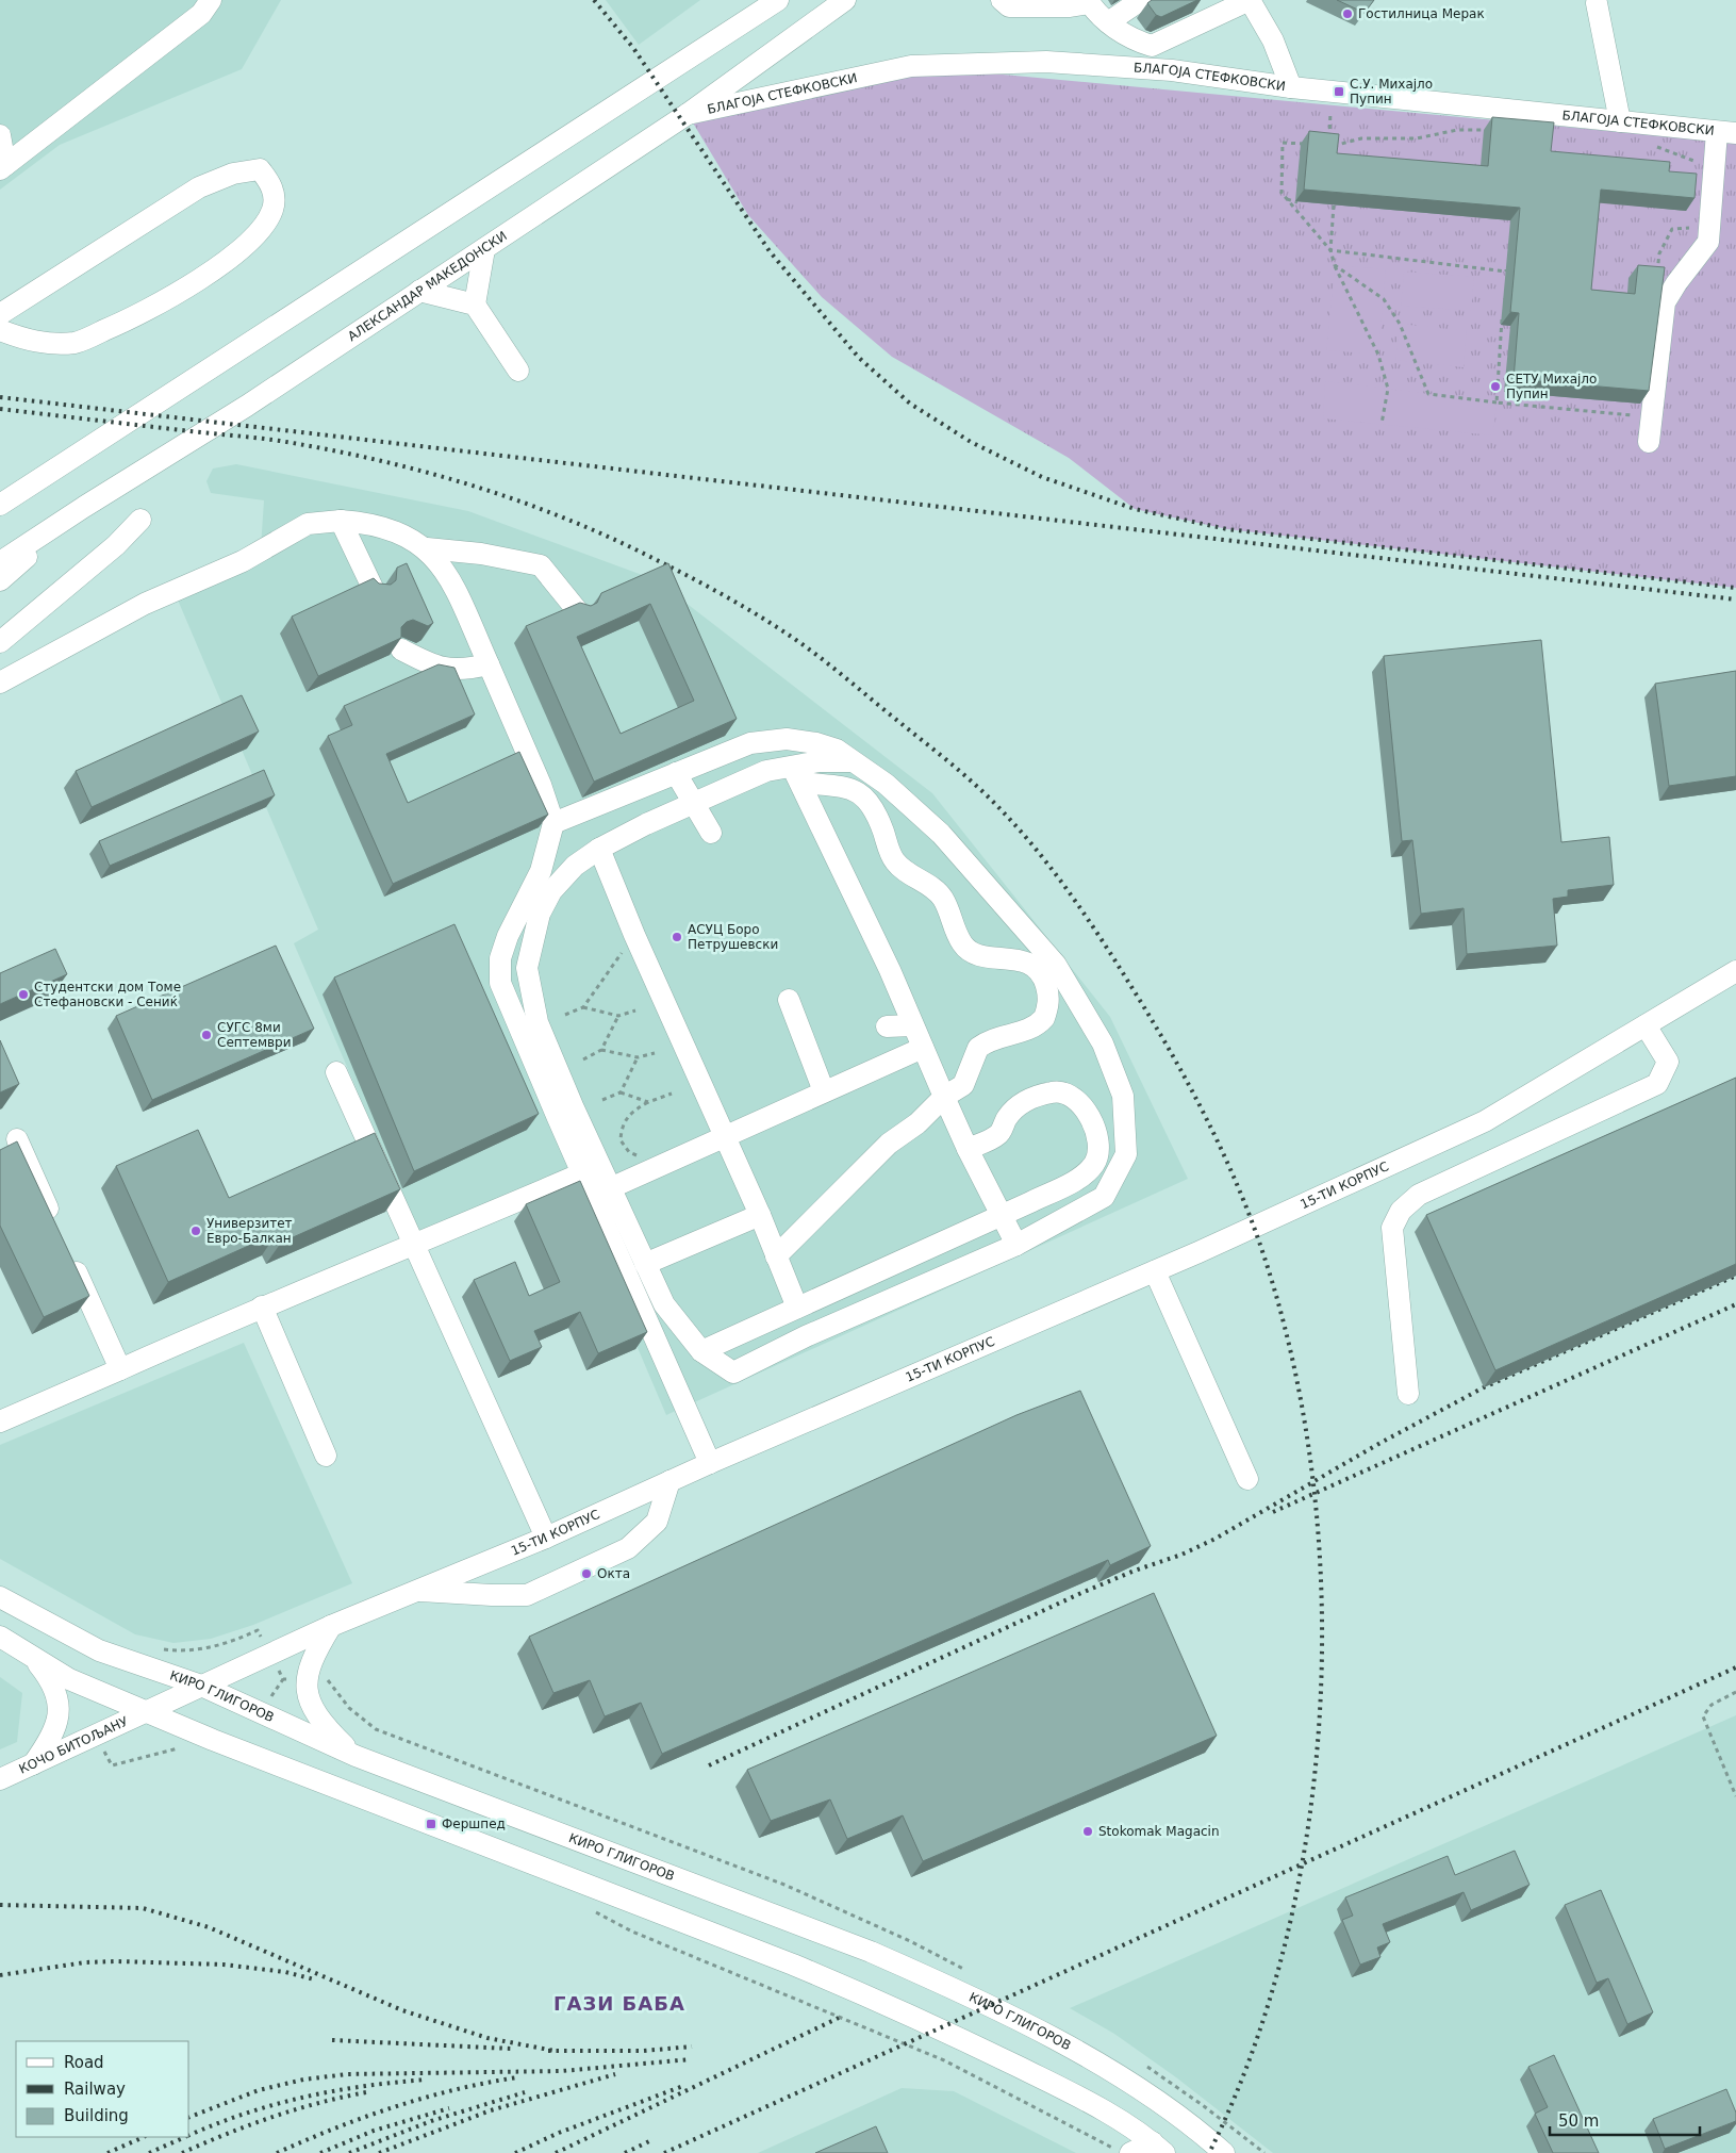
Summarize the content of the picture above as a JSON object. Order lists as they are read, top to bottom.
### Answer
{
  "streets": {
    "street": [
      "БЛАГОЈА СТЕФКОВСКИ",
      "АЛЕКСАНДАР МАКЕДОНСКИ",
      "15-ТИ КОРПУС",
      "КИРО ГЛИГОРОВ",
      "КОЧО БИТОЉАНУ"
    ]
  },
  "crossings": [
    ["БЛАГОЈА СТЕФКОВСКИ", "АЛЕКСАНДАР МАКЕДОНСКИ"],
    ["15-ТИ КОРПУС", "КИРО ГЛИГОРОВ"],
    ["15-ТИ КОРПУС", "КОЧО БИТОЉАНУ"]
  ],
  "districts": ["ГАЗИ БАБА"],
  "places": {
    "other": [
      "Гостилница Мерак",
      "СЕТУ Михајло Пупин",
      "АСУЦ Боро Петрушевски",
      "Студентски дом Томе Стефановски - Сениќ",
      "СУГС 8ми Септември",
      "Универзитет Евро-Балкан",
      "Окта",
      "Stokomak Magacin"
    ],
    "transit": ["С.У. Михајло Пупин", "Фершпед"]
  },
  "legend": ["Road", "Railway", "Building"],
  "scale_bar": "50 m"
}
